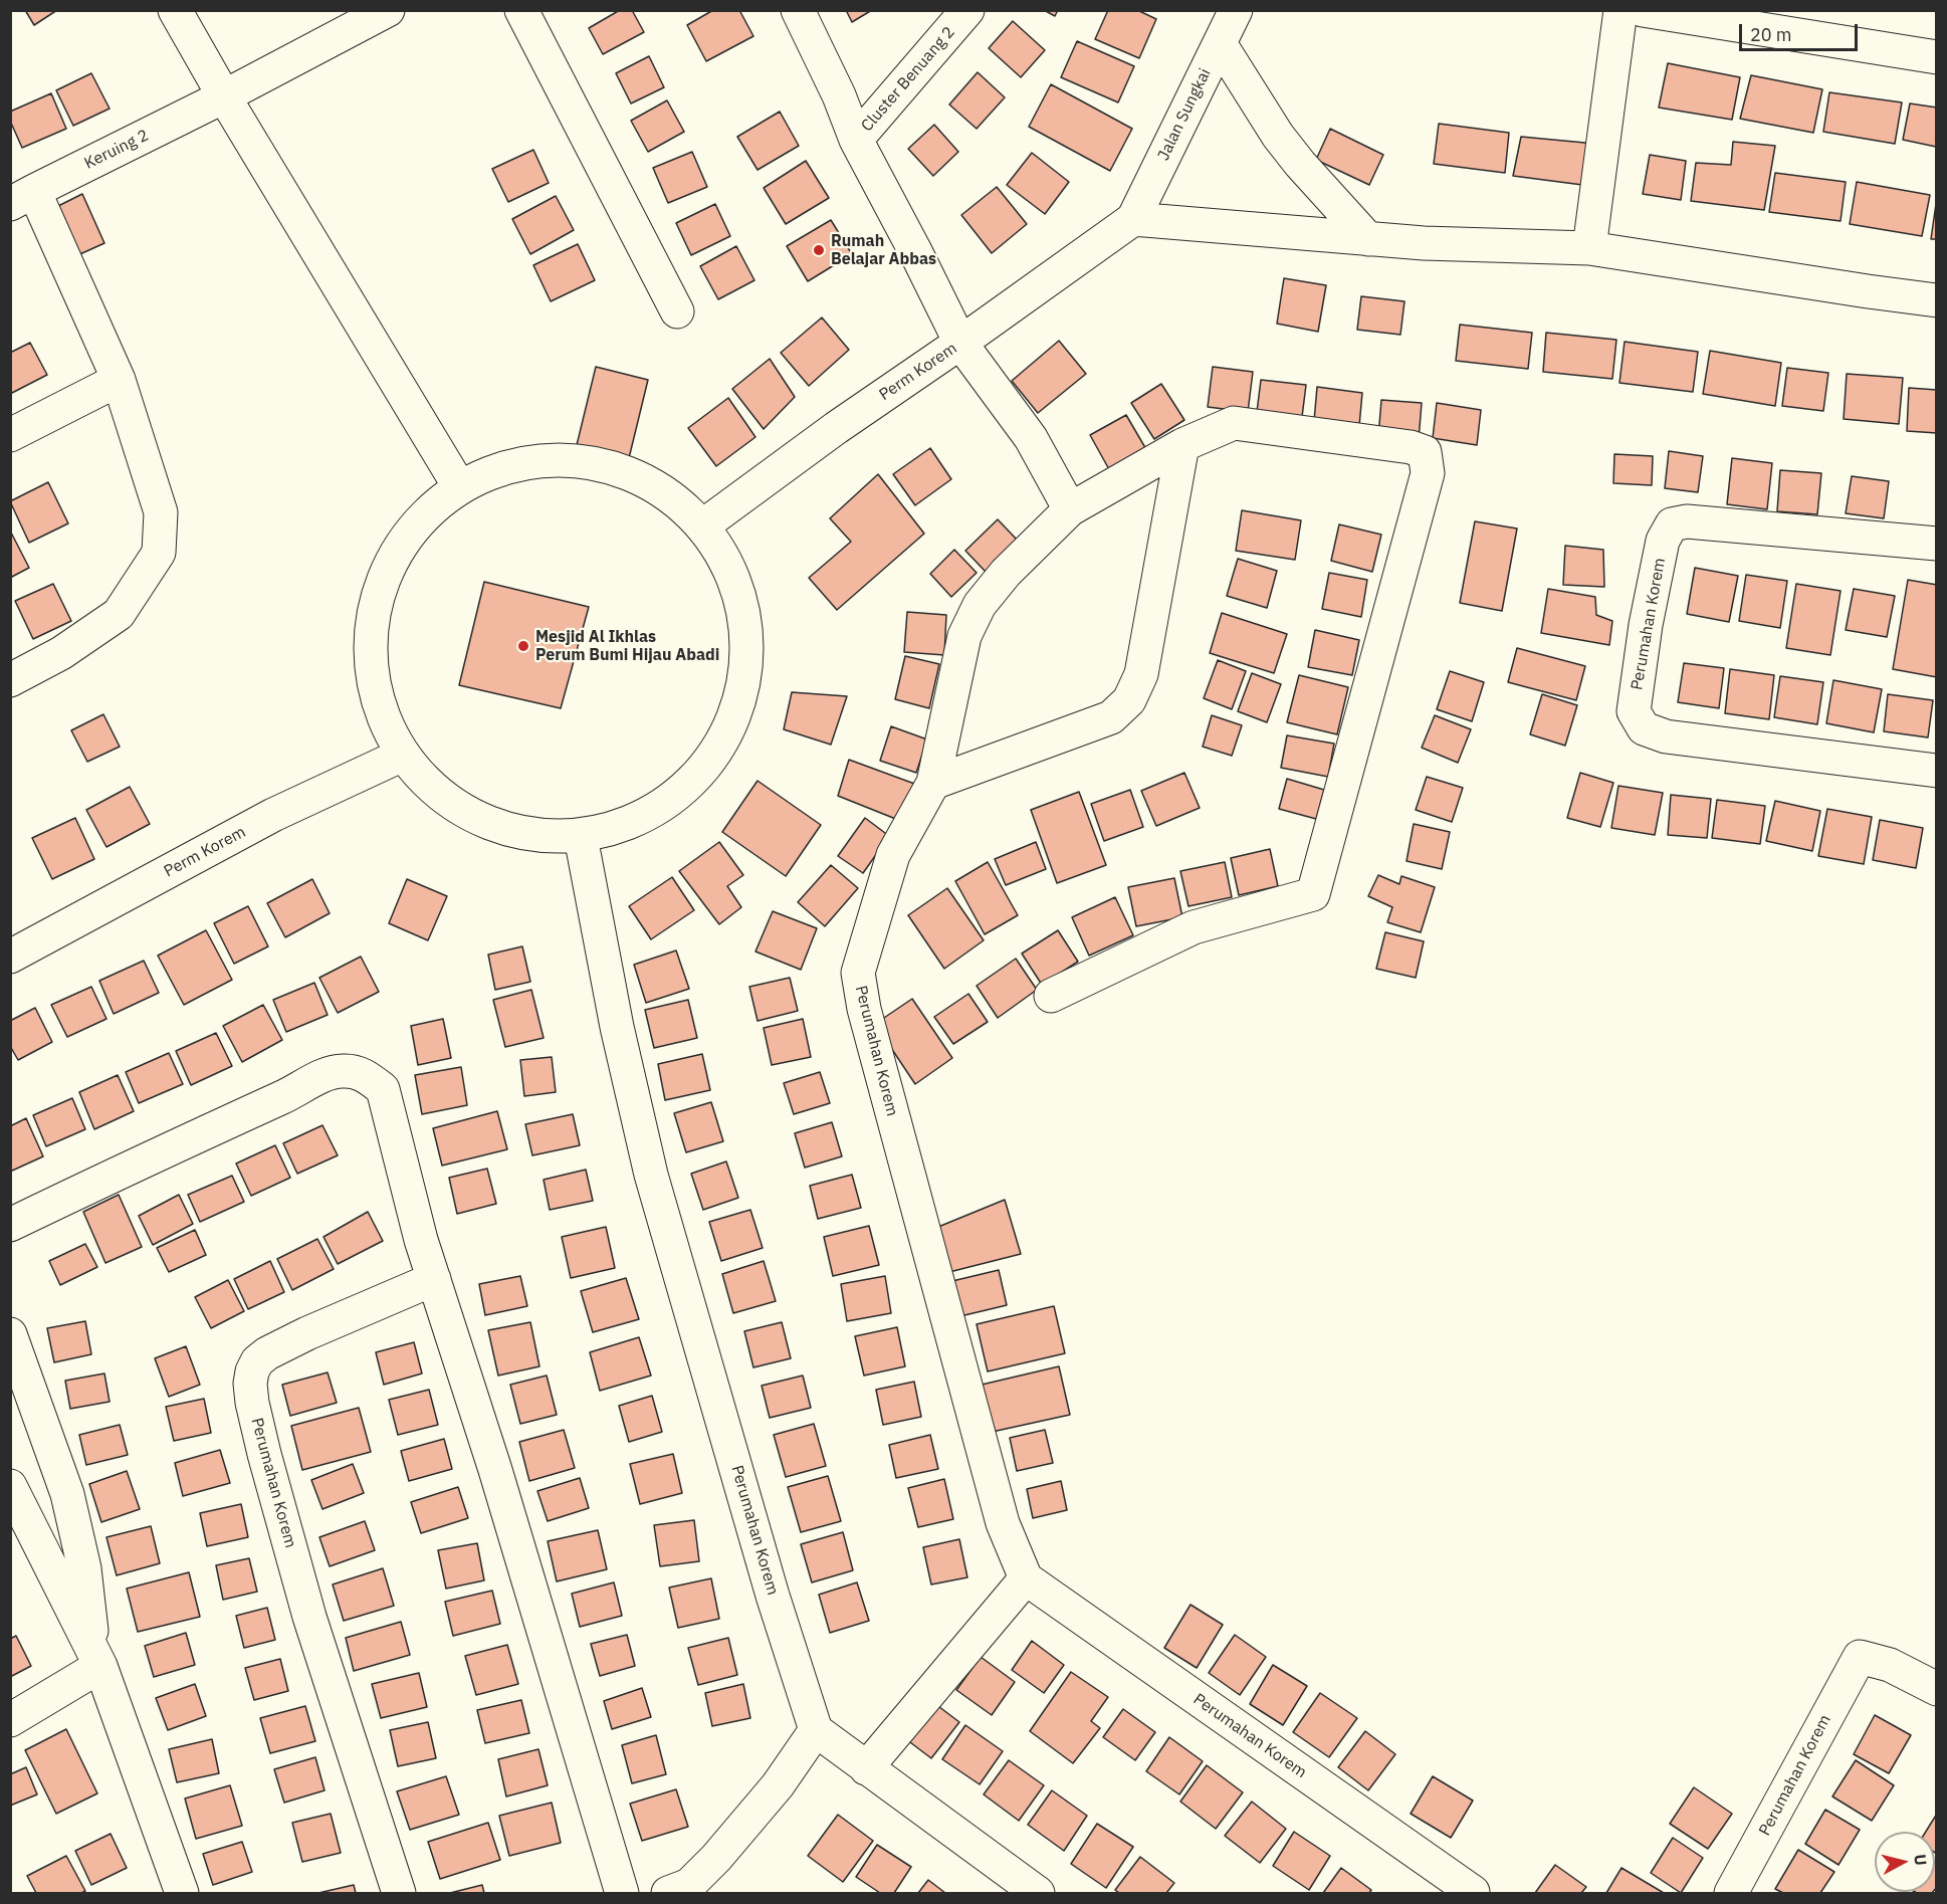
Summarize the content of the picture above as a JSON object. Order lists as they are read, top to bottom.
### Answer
{
  "streets": {
    "street": [
      "Cluster Benuang 2",
      "Jalan Sungkai",
      "Keruing 2",
      "Perm Korem",
      "Perumahan Korem"
    ]
  },
  "crossings": [
    ["Cluster Benuang 2", "Perm Korem"],
    ["Jalan Sungkai", "Perm Korem"]
  ],
  "places": ["Rumah Belajar Abbas", "Mesjid Al Ikhlas Perum Bumi Hijau Abadi"],
  "scale_bar": "20 m",
  "north": "right"
}
